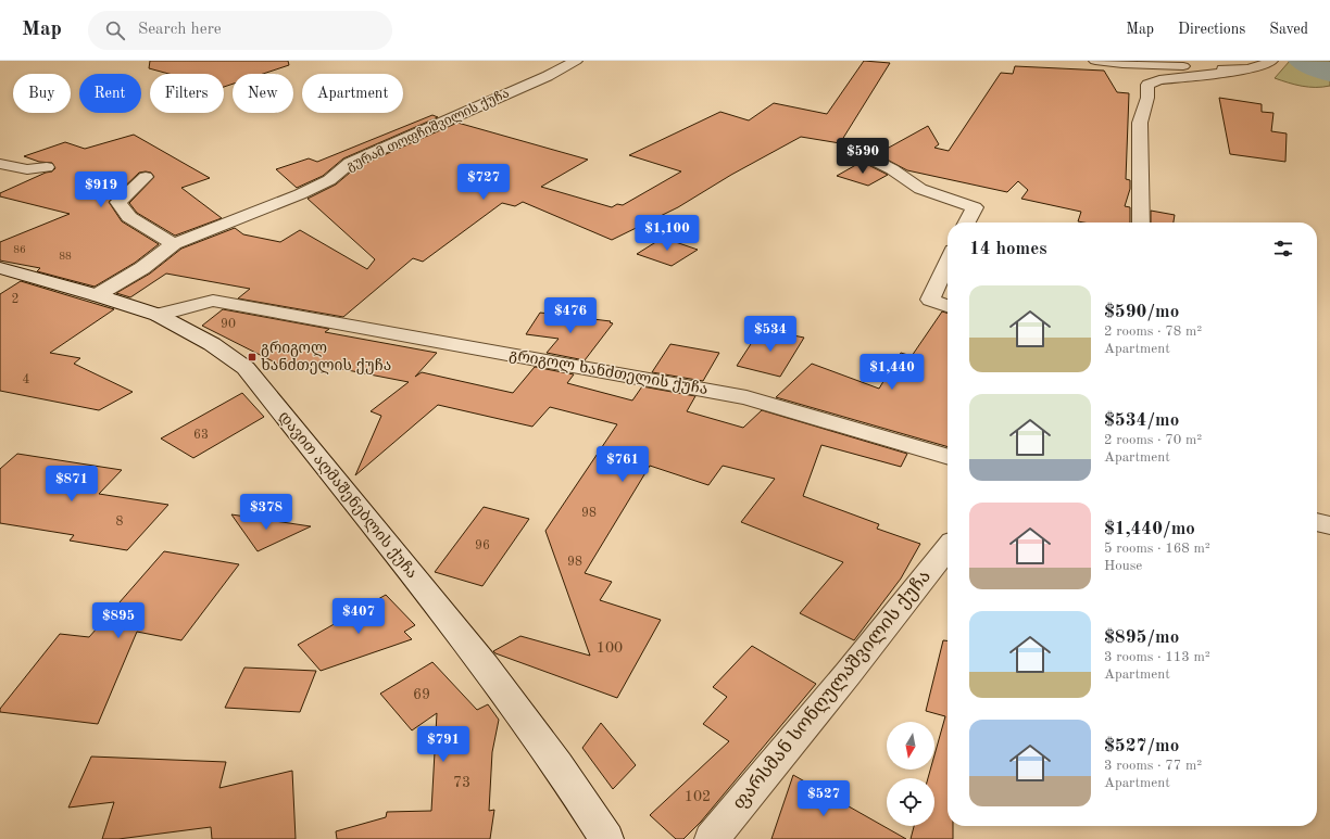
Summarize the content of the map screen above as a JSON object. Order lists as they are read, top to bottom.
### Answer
{
  "streets": {
    "street": [
      "გურამ თოფჩიშვილის ქუჩა",
      "გრიგოლ ხანძთელის ქუჩა",
      "დავით აღმაშენებლის ქუჩა",
      "ფარსმან სონღულაშვილის ქუჩა"
    ]
  },
  "crossings": [
    ["გურამ თოფჩიშვილის ქუჩა", "დავით აღმაშენებლის ქუჩა"],
    ["გრიგოლ ხანძთელის ქუჩა", "დავით აღმაშენებლის ქუჩა"]
  ],
  "places": {
    "transit": ["გრიგოლ ხანძთელის ქუჩა"]
  },
  "house_numbers": [
    "86",
    "88",
    "2",
    "90",
    "4",
    "63",
    "98",
    "8",
    "96",
    "98",
    "100",
    "69",
    "73",
    "102"
  ],
  "north": "bottom",
  "page": {
    "header": "Map",
    "search": "Search here",
    "nav": ["Map", "Directions", "Saved"],
    "chip": [
      "Buy",
      "Rent",
      "Filters",
      "New",
      "Apartment"
    ],
    "price": [
      "$590",
      "$727",
      "$919",
      "$1,100",
      "$476",
      "$534",
      "$1,440",
      "$761",
      "$871",
      "$378",
      "$407",
      "$895",
      "$791",
      "$527"
    ],
    "heading": "14 homes",
    "list": [
      {
        "name": "$590/mo",
        "note": "2 rooms · 78 m² · Apartment"
      },
      {
        "name": "$534/mo",
        "note": "2 rooms · 70 m² · Apartment"
      },
      {
        "name": "$1,440/mo",
        "note": "5 rooms · 168 m² · House"
      },
      {
        "name": "$895/mo",
        "note": "3 rooms · 113 m² · Apartment"
      },
      {
        "name": "$527/mo",
        "note": "3 rooms · 77 m² · Apartment"
      }
    ]
  }
}
